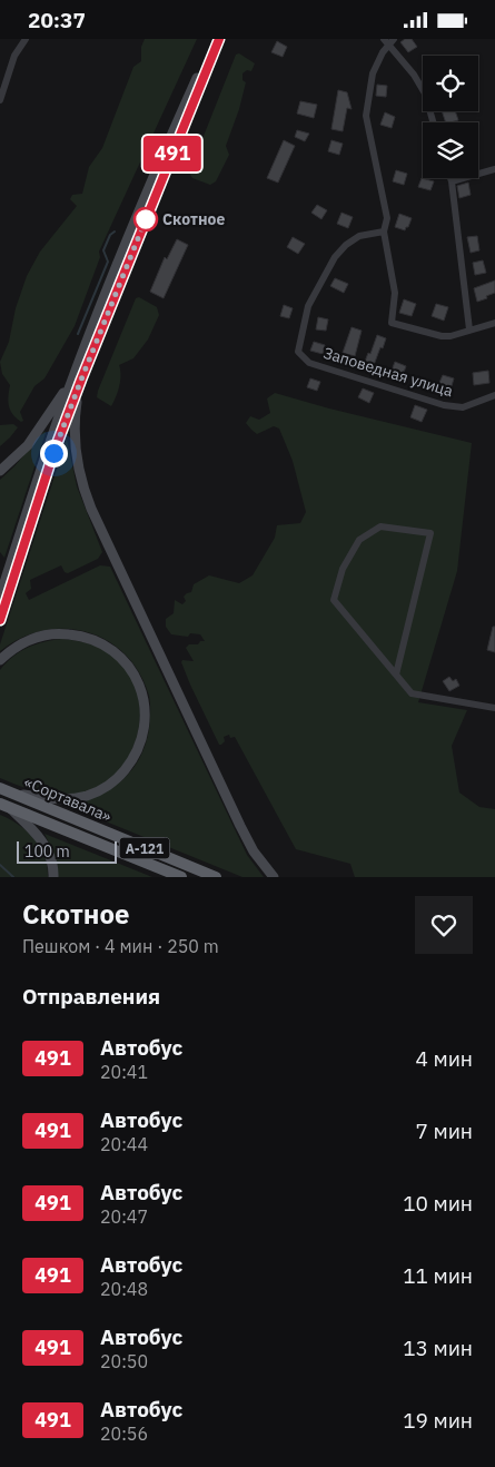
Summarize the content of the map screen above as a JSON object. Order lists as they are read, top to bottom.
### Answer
{
  "streets": {
    "highway": ["«Сортавала»", "А-121"],
    "street": ["Заповедная улица"]
  },
  "places": ["Скотное"],
  "lines": ["bus line 491"],
  "scale_bar": "100 m",
  "page": {
    "status": "20:37",
    "on_map": "491",
    "scale": "100 m",
    "heading": [
      ["Скотное", "Пешком · 4 мин · 250 m"],
      "Отправления"
    ],
    "list": [
      {
        "mark": "491",
        "name": "Автобус",
        "note": "20:41",
        "value": "4 мин"
      },
      {
        "mark": "491",
        "name": "Автобус",
        "note": "20:44",
        "value": "7 мин"
      },
      {
        "mark": "491",
        "name": "Автобус",
        "note": "20:47",
        "value": "10 мин"
      },
      {
        "mark": "491",
        "name": "Автобус",
        "note": "20:48",
        "value": "11 мин"
      },
      {
        "mark": "491",
        "name": "Автобус",
        "note": "20:50",
        "value": "13 мин"
      },
      {
        "mark": "491",
        "name": "Автобус",
        "note": "20:56",
        "value": "19 мин"
      }
    ]
  }
}
